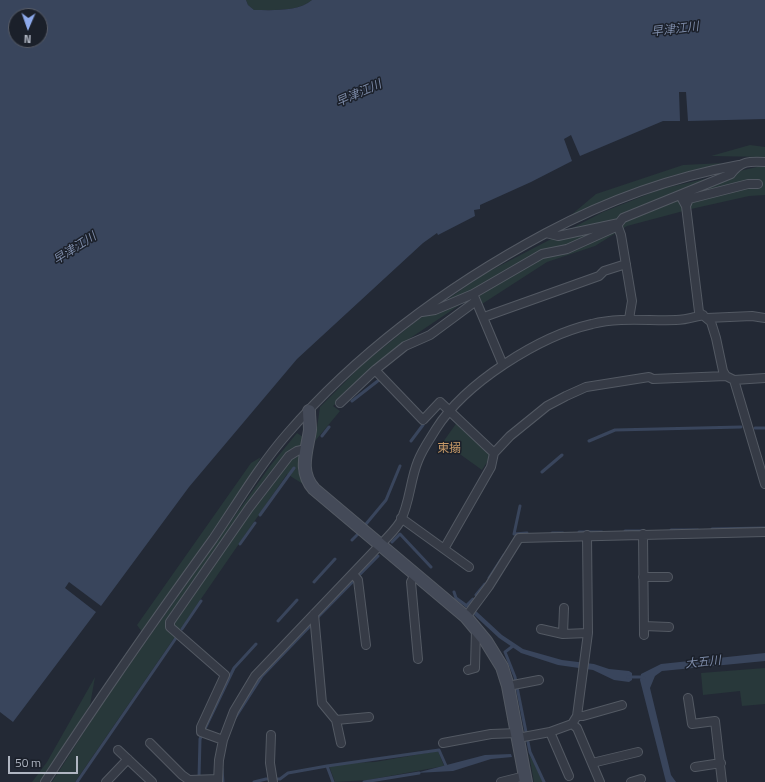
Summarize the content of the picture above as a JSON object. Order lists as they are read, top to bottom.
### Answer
{
  "districts": ["東搦"],
  "water": ["早津江川", "大五川"],
  "scale_bar": "50 m",
  "north": "bottom"
}
